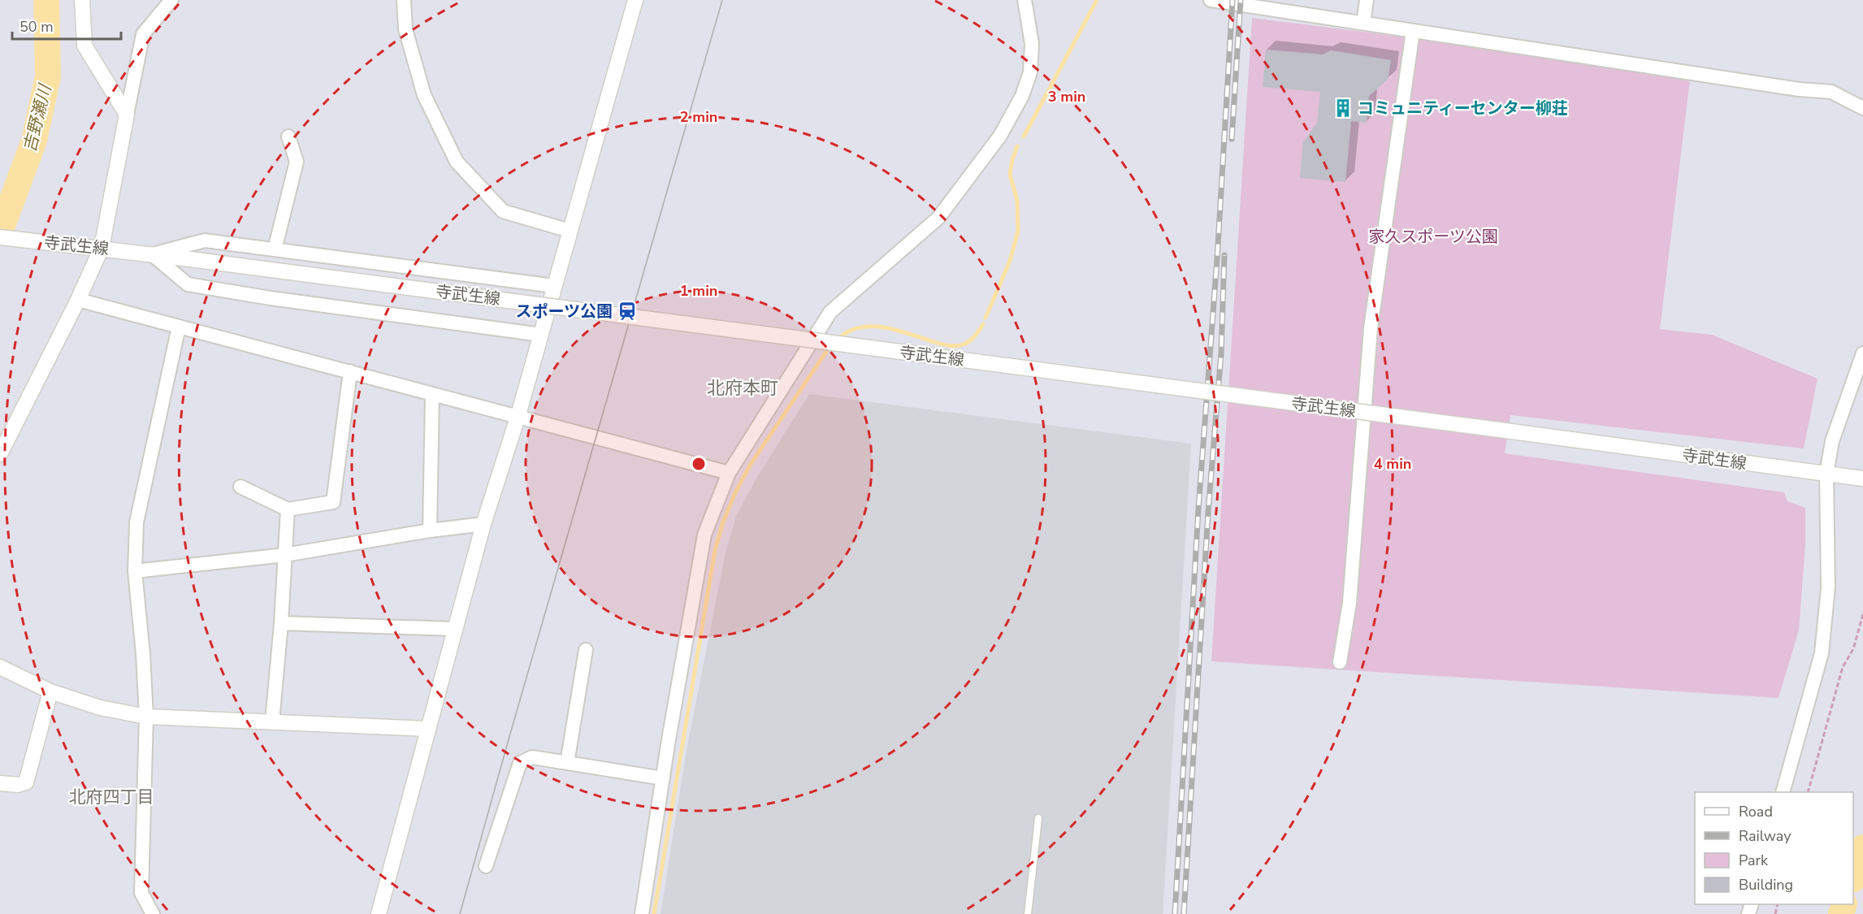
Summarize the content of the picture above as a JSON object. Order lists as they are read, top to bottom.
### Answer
{
  "streets": {
    "street": ["寺武生線"]
  },
  "districts": ["北府本町", "北府四丁目"],
  "water": ["吉野瀬川"],
  "parks": ["家久スポーツ公園"],
  "places": {
    "building": ["コミュニティーセンター柳荘"],
    "station": ["スポーツ公園"]
  },
  "legend": [
    "Road",
    "Railway",
    "Park",
    "Building"
  ],
  "scale_bar": "50 m",
  "rings": [
    "3 min",
    "2 min",
    "1 min",
    "4 min"
  ]
}
